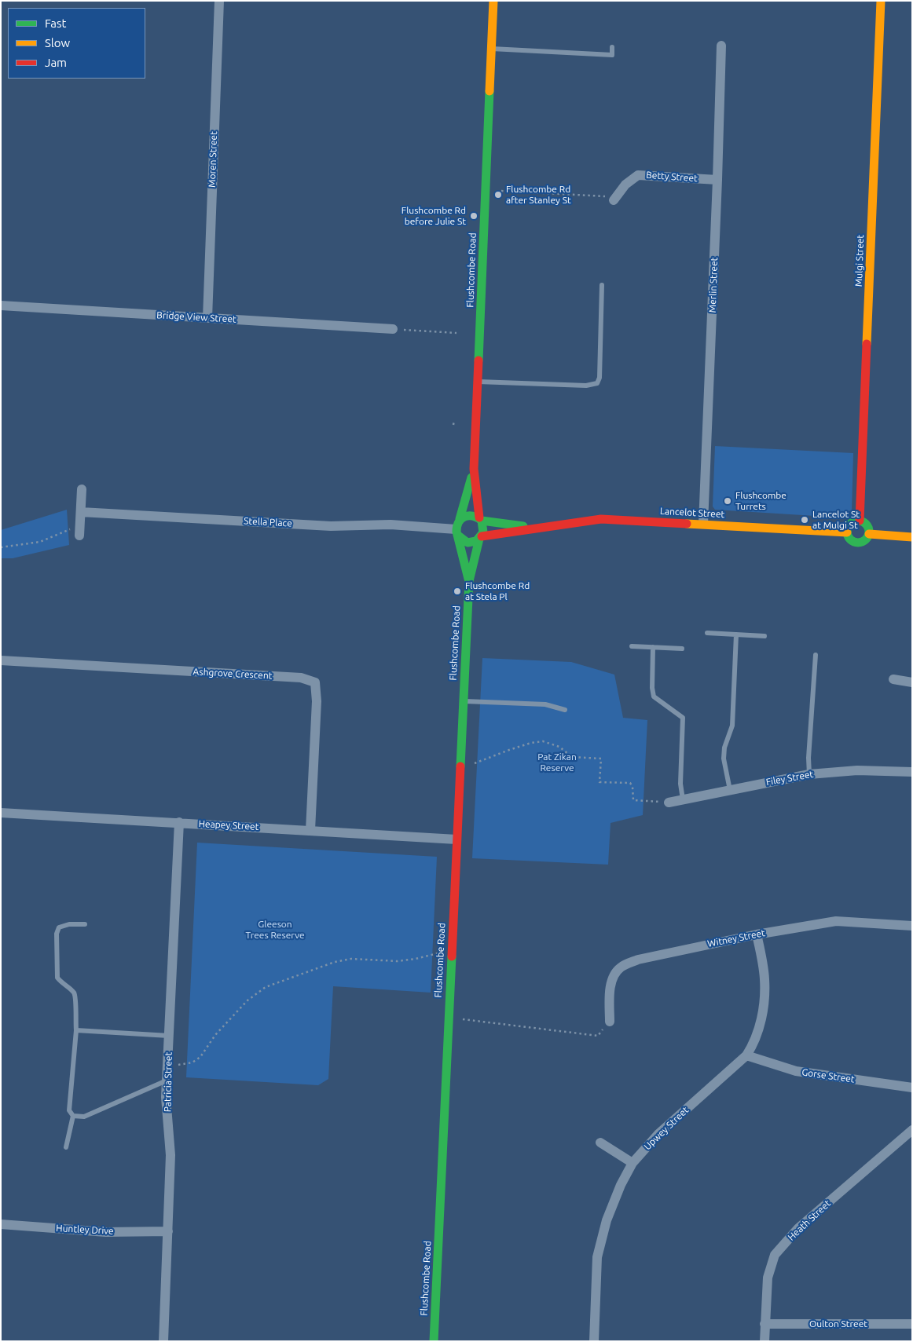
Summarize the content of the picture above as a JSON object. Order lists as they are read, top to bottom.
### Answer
{
  "streets": {
    "street": [
      "Moren Street",
      "Betty Street",
      "Mulgi Street",
      "Flushcombe Road",
      "Merlin Street",
      "Bridge View Street",
      "Lancelot Street",
      "Stella Place",
      "Ashgrove Crescent",
      "Filey Street",
      "Heapey Street",
      "Witney Street",
      "Gorse Street",
      "Patricia Street",
      "Upwey Street",
      "Heath Street",
      "Huntley Drive",
      "Oulton Street"
    ]
  },
  "crossings": [
    ["Moren Street", "Bridge View Street"],
    ["Betty Street", "Merlin Street"],
    ["Mulgi Street", "Lancelot Street"],
    ["Flushcombe Road", "Lancelot Street"],
    ["Flushcombe Road", "Stella Place"],
    ["Flushcombe Road", "Heapey Street"],
    ["Merlin Street", "Lancelot Street"],
    ["Lancelot Street", "Stella Place"],
    ["Ashgrove Crescent", "Heapey Street"],
    ["Heapey Street", "Patricia Street"],
    ["Witney Street", "Upwey Street"],
    ["Gorse Street", "Upwey Street"],
    ["Patricia Street", "Huntley Drive"],
    ["Heath Street", "Oulton Street"]
  ],
  "parks": ["Pat Zikan Reserve", "Gleeson Trees Reserve"],
  "places": [
    "Flushcombe Rd after Stanley St",
    "Flushcombe Rd before Julie St",
    "Flushcombe Turrets",
    "Lancelot St at Mulgi St",
    "Flushcombe Rd at Stela Pl"
  ],
  "legend": ["Fast", "Slow", "Jam"]
}
